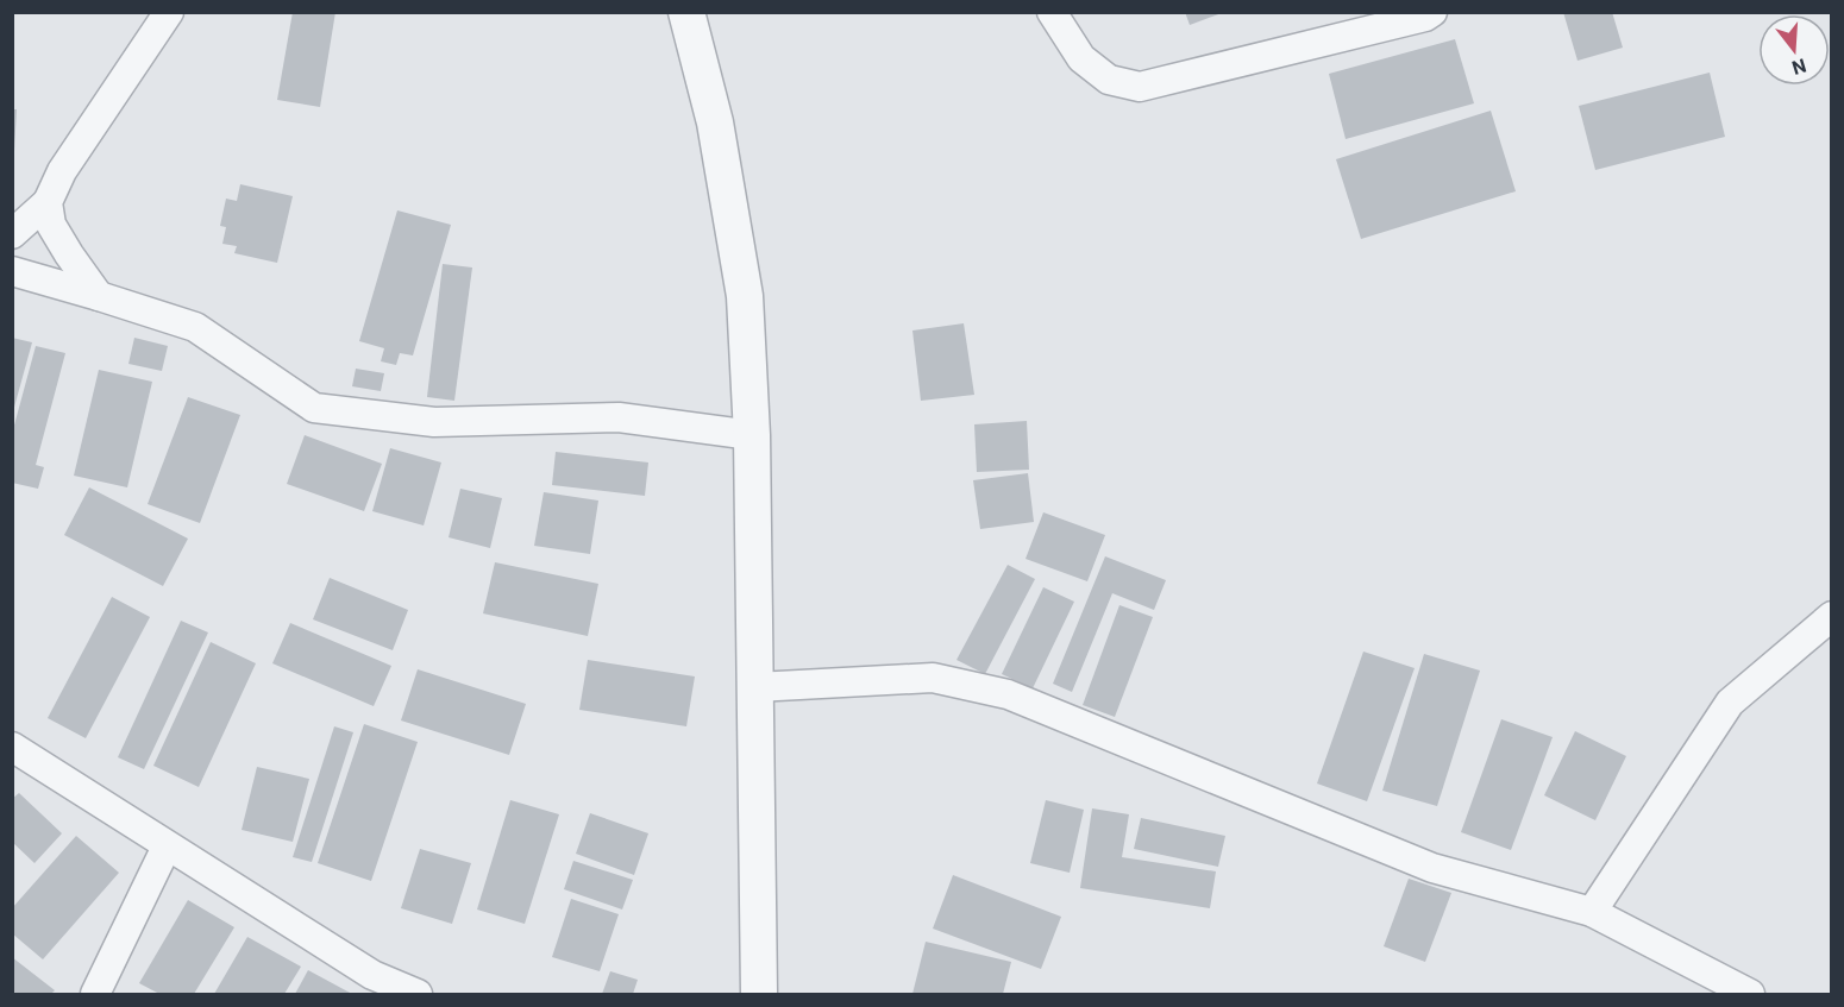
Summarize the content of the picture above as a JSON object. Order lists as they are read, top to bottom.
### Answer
{
  "north": "bottom"
}
